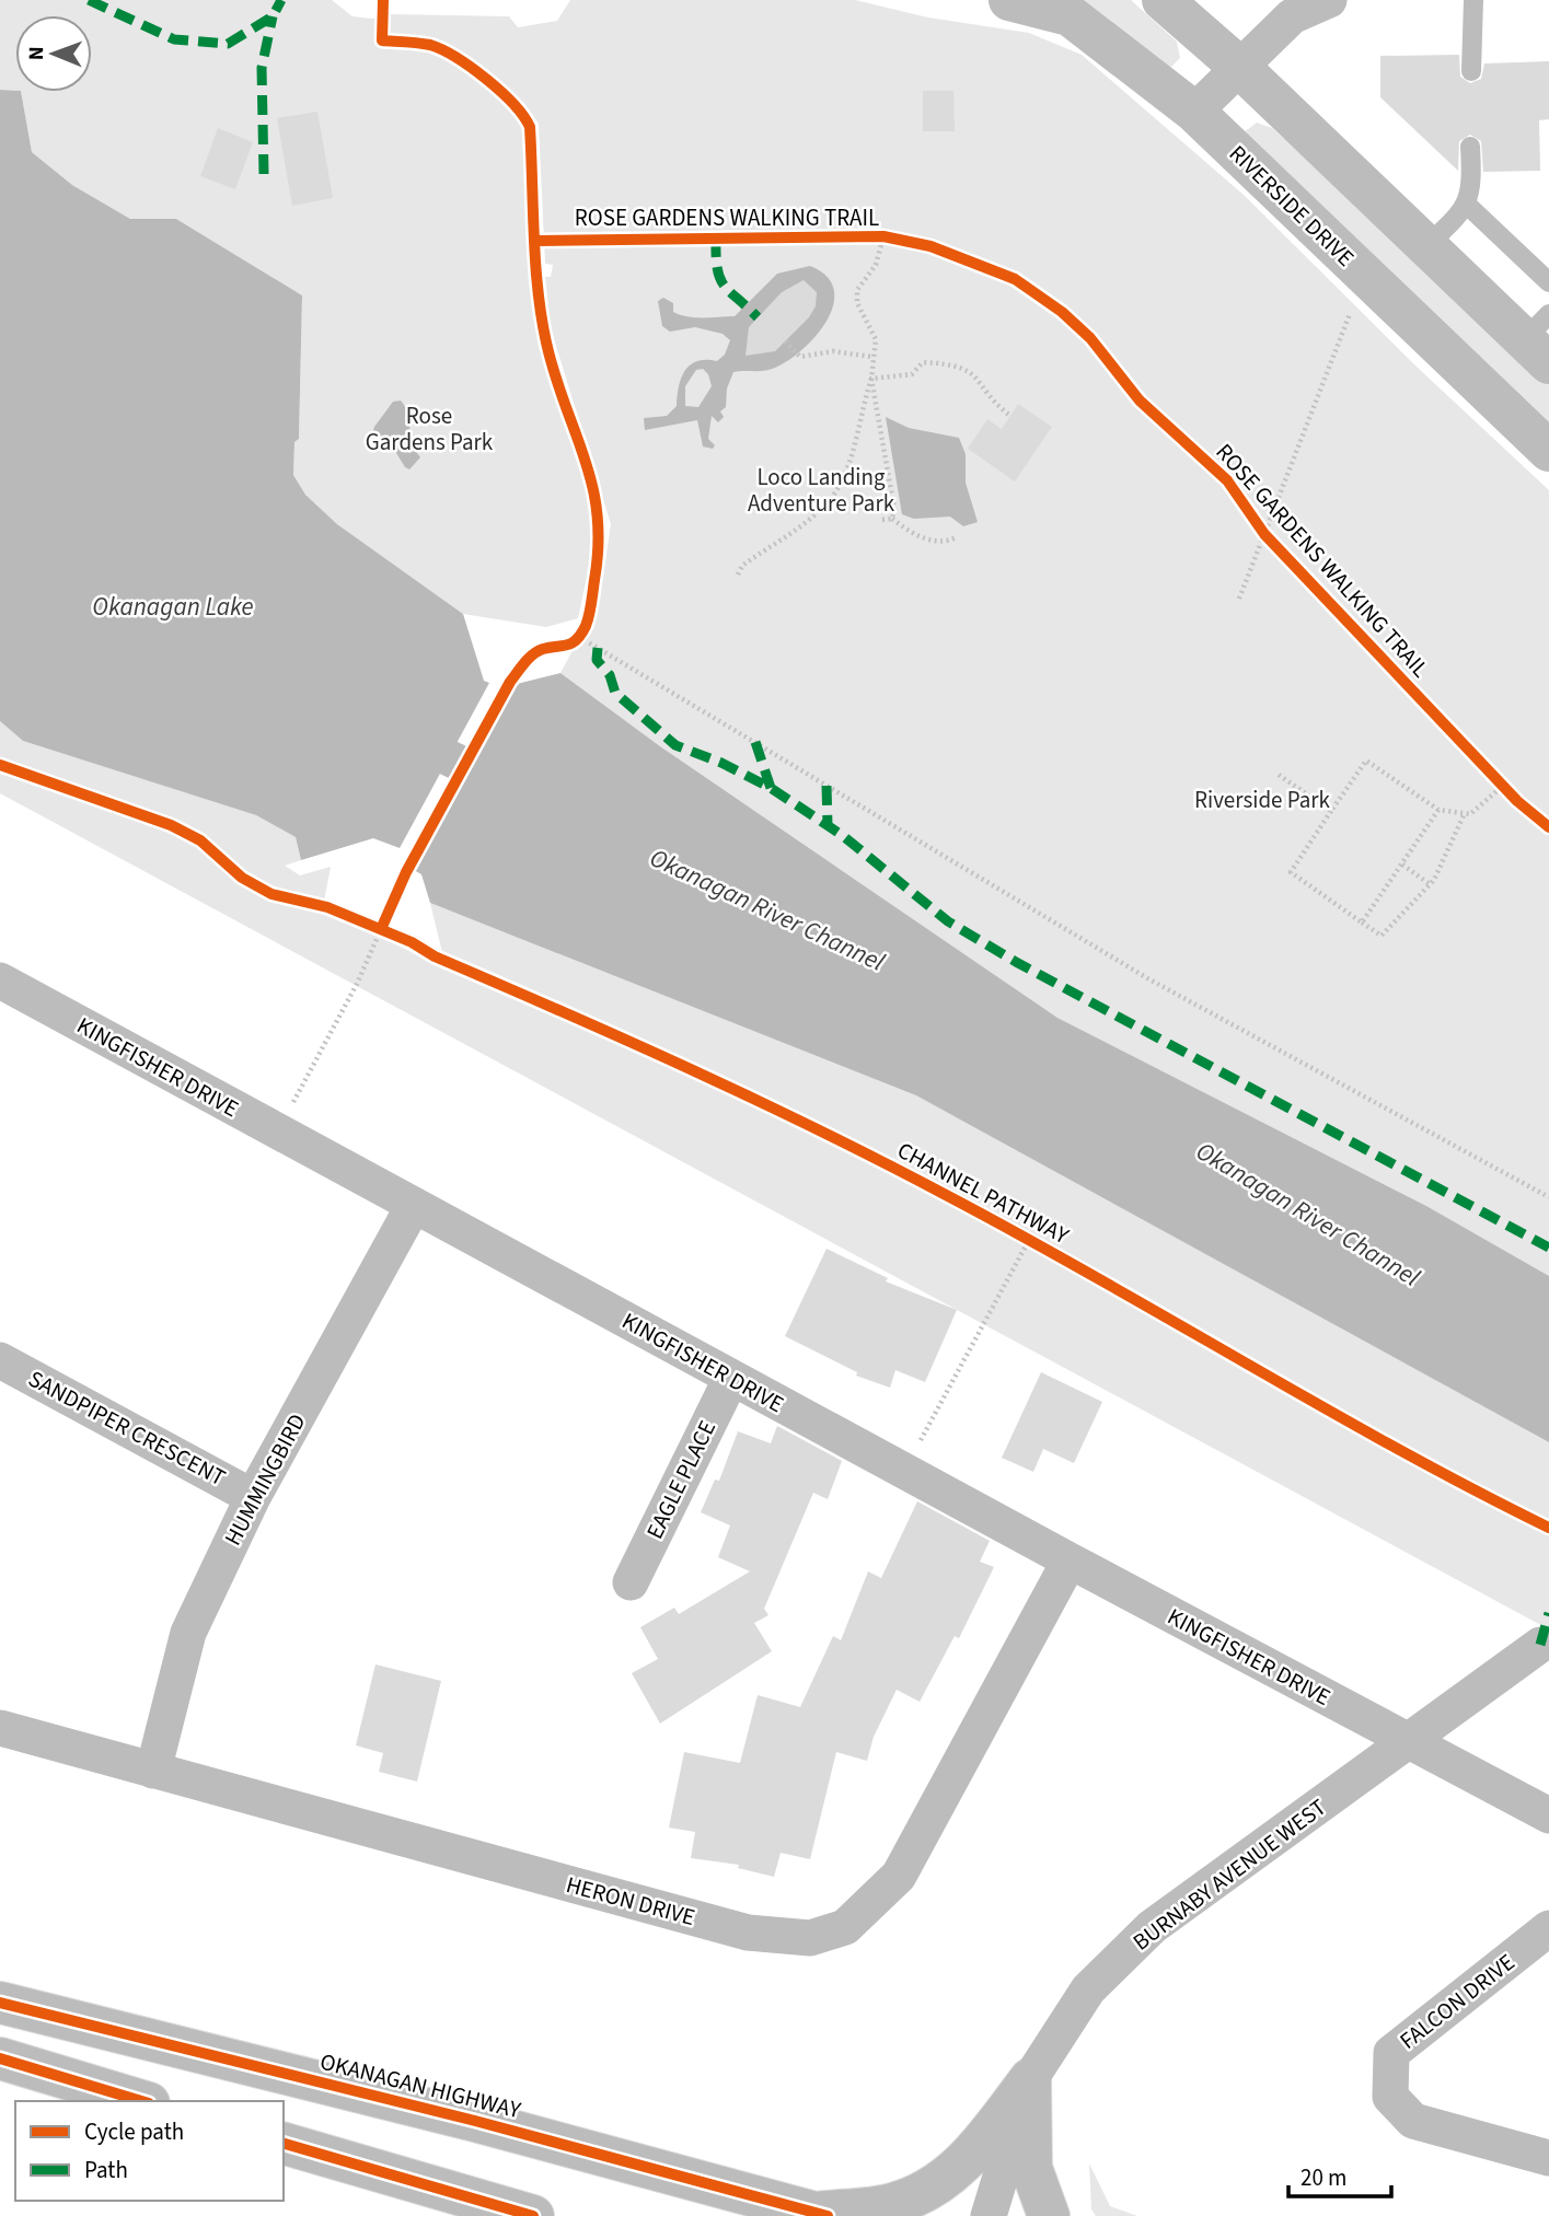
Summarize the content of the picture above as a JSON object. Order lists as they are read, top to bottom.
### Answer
{
  "streets": {
    "main road": ["RIVERSIDE DRIVE", "OKANAGAN HIGHWAY"],
    "street": [
      "KINGFISHER DRIVE",
      "SANDPIPER CRESCENT",
      "HUMMINGBIRD",
      "EAGLE PLACE",
      "BURNABY AVENUE WEST",
      "HERON DRIVE",
      "FALCON DRIVE"
    ],
    "cycle path": ["ROSE GARDENS WALKING TRAIL", "CHANNEL PATHWAY"]
  },
  "crossings": [
    ["KINGFISHER DRIVE", "HUMMINGBIRD"],
    ["KINGFISHER DRIVE", "EAGLE PLACE"],
    ["KINGFISHER DRIVE", "BURNABY AVENUE WEST"],
    ["KINGFISHER DRIVE", "HERON DRIVE"],
    ["SANDPIPER CRESCENT", "HUMMINGBIRD"],
    ["HUMMINGBIRD", "HERON DRIVE"]
  ],
  "water": ["Okanagan Lake", "Okanagan River Channel"],
  "parks": ["Rose Gardens Park", "Loco Landing Adventure Park", "Riverside Park"],
  "legend": ["Cycle path", "Path"],
  "scale_bar": "20 m",
  "north": "left"
}
